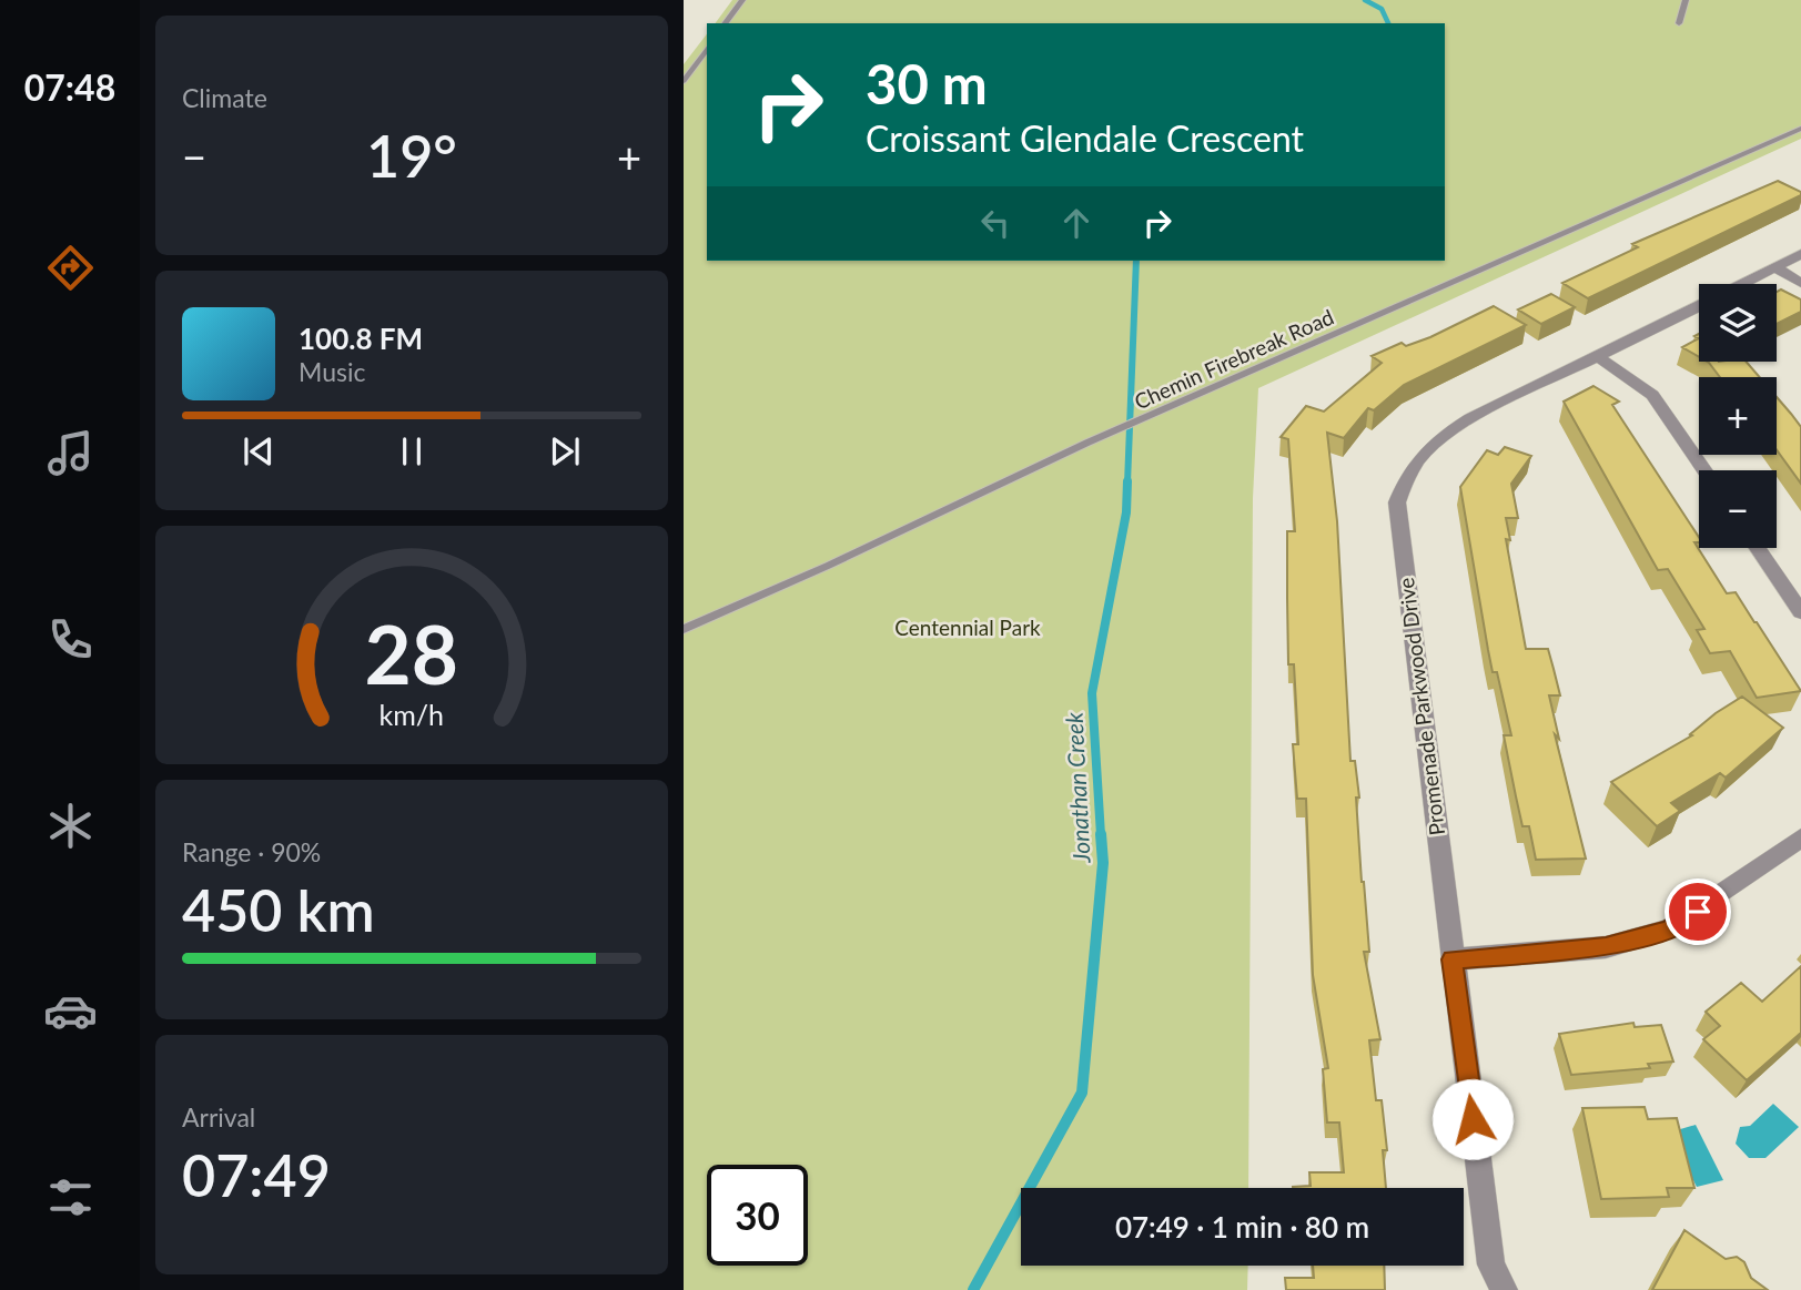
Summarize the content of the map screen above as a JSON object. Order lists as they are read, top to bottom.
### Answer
{
  "streets": {
    "street": ["Promenade Parkwood Drive"],
    "lane": ["Chemin Firebreak Road"]
  },
  "water": ["Jonathan Creek"],
  "parks": ["Centennial Park"],
  "page": {
    "tabs": "07:48",
    "tile": [
      "Climate",
      ["Range · 90%", "450 km"],
      ["Arrival", "07:49"]
    ],
    "turn": ["30 m", "Croissant Glendale Crescent"],
    "heat": ["−", "19°", "+"],
    "map_buttons": ["+", "−"],
    "song": ["100.8 FM", "Music"],
    "limit": "30",
    "trip": "07:49 · 1 min · 80 m",
    "gauge": ["28", "km/h"]
  }
}
